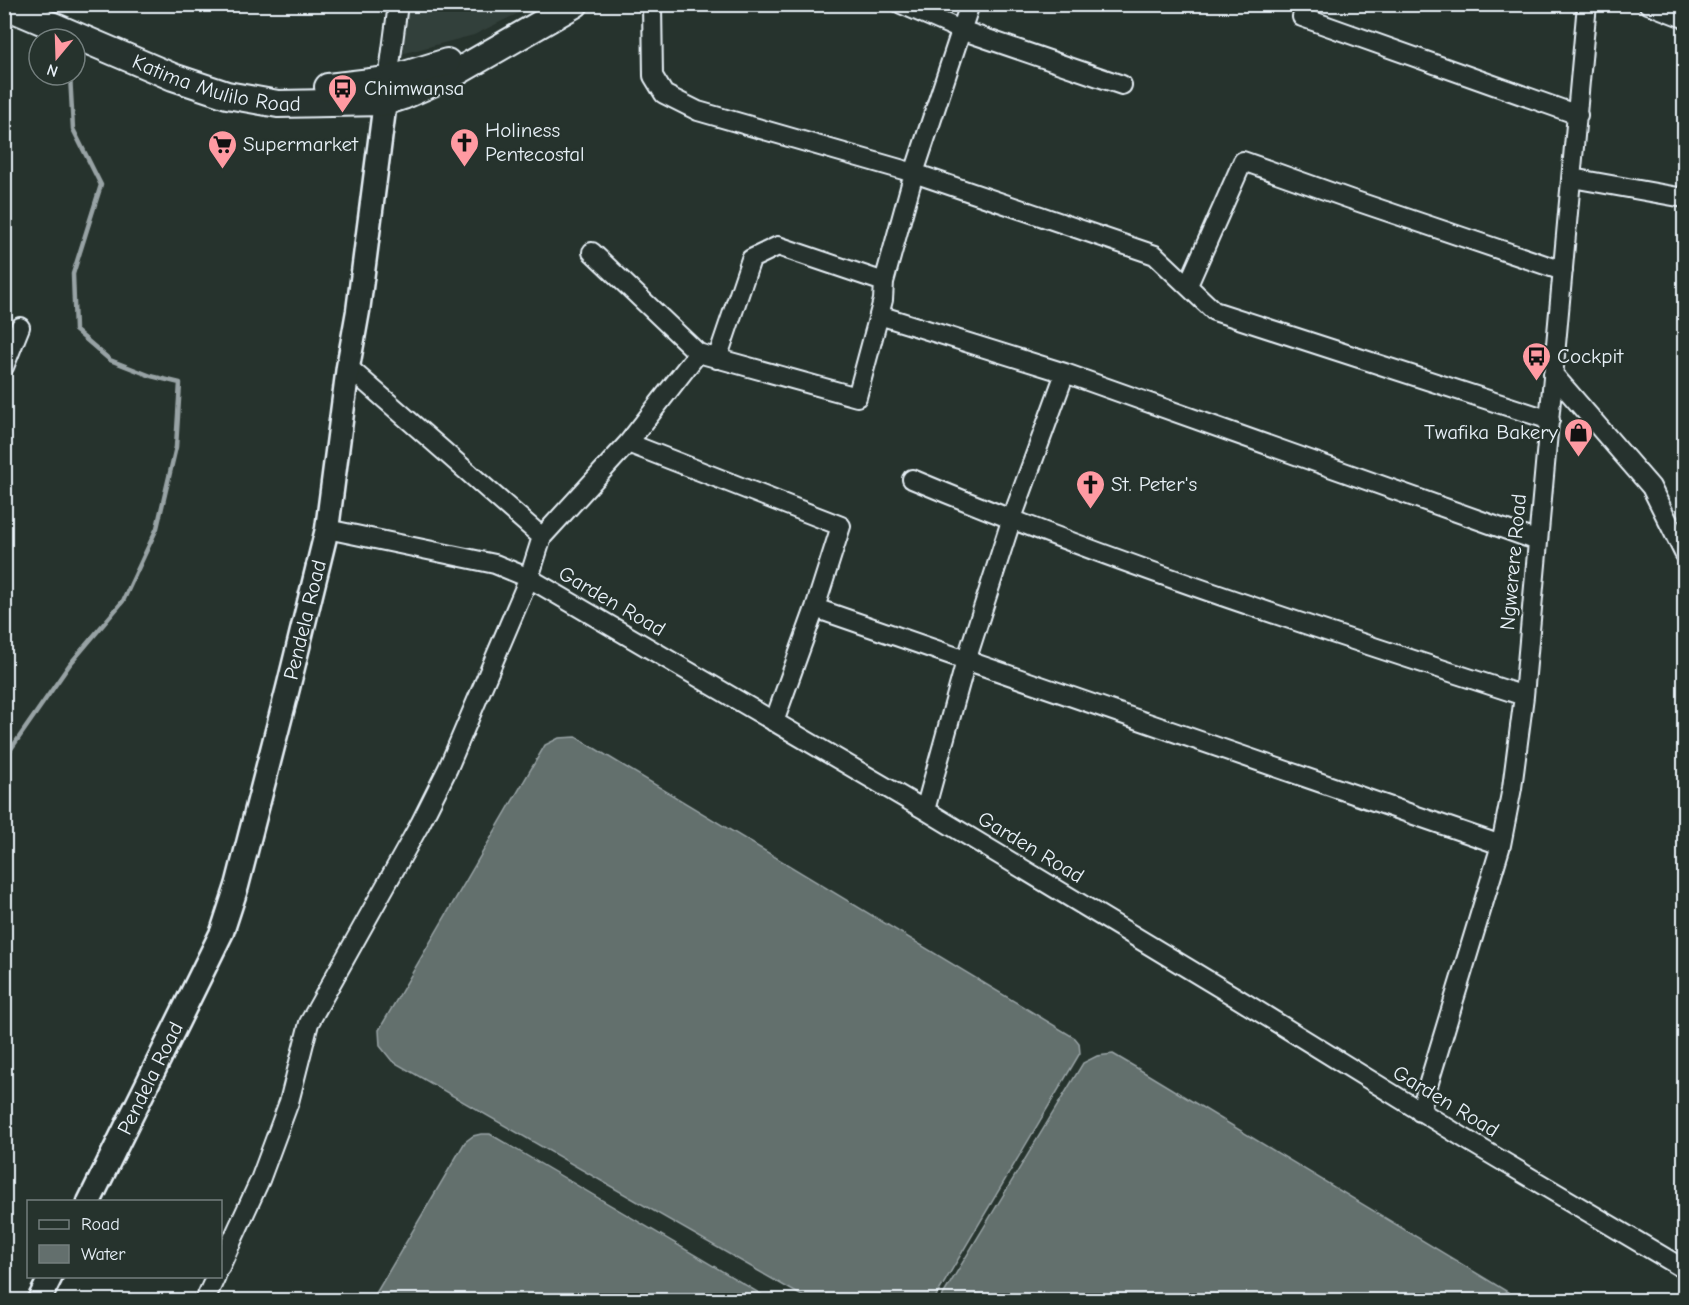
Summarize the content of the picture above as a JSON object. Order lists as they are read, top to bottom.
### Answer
{
  "streets": {
    "main road": ["Katima Mulilo Road"],
    "street": ["Ngwerere Road", "Garden Road", "Pendela Road"]
  },
  "crossings": [
    ["Katima Mulilo Road", "Pendela Road"],
    ["Ngwerere Road", "Garden Road"],
    ["Garden Road", "Pendela Road"]
  ],
  "places": {
    "bus stop": ["Chimwansa", "Cockpit"],
    "church": ["Holiness Pentecostal", "St. Peter's"],
    "supermarket": ["Supermarket"],
    "shop": ["Twafika Bakery"]
  },
  "legend": ["Road", "Water"],
  "north": "bottom"
}
